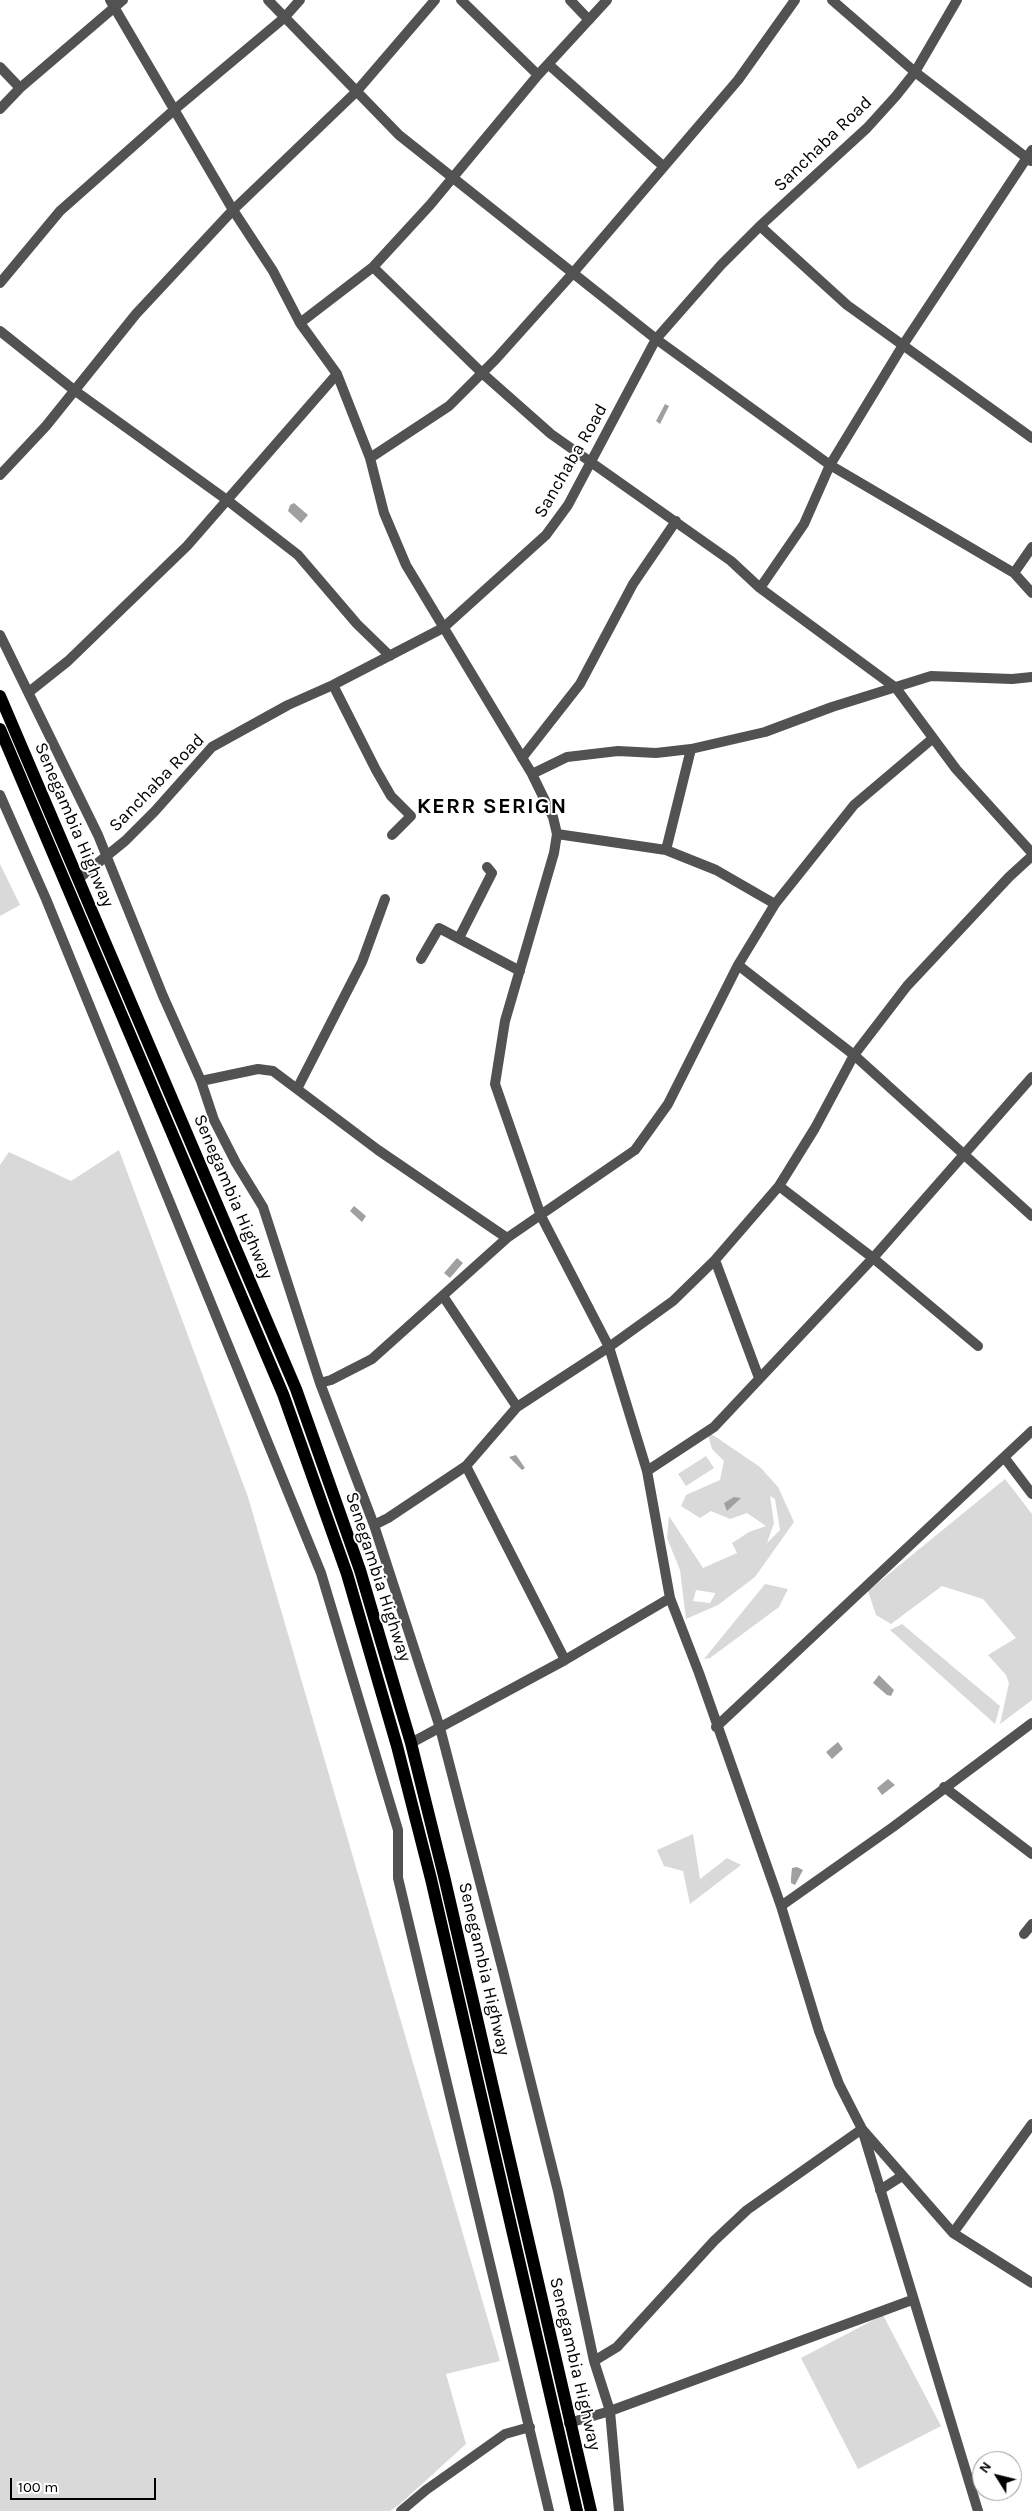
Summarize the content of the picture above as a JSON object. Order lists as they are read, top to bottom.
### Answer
{
  "streets": {
    "main road": ["Senegambia Highway"],
    "street": ["Sanchaba Road"]
  },
  "crossings": [
    ["Sanchaba Road", "Senegambia Highway"]
  ],
  "districts": ["KERR SERIGN"],
  "scale_bar": "100 m",
  "north": "top left"
}
